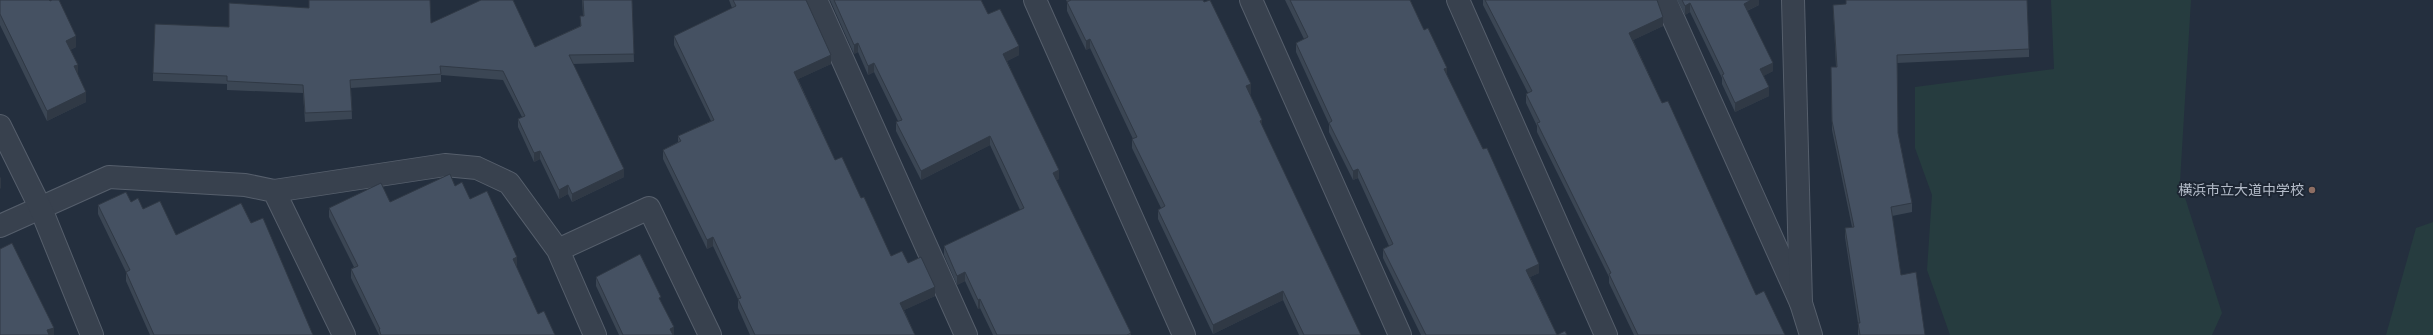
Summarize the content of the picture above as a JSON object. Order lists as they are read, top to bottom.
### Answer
{
  "places": ["横浜市立大道中学校"]
}
